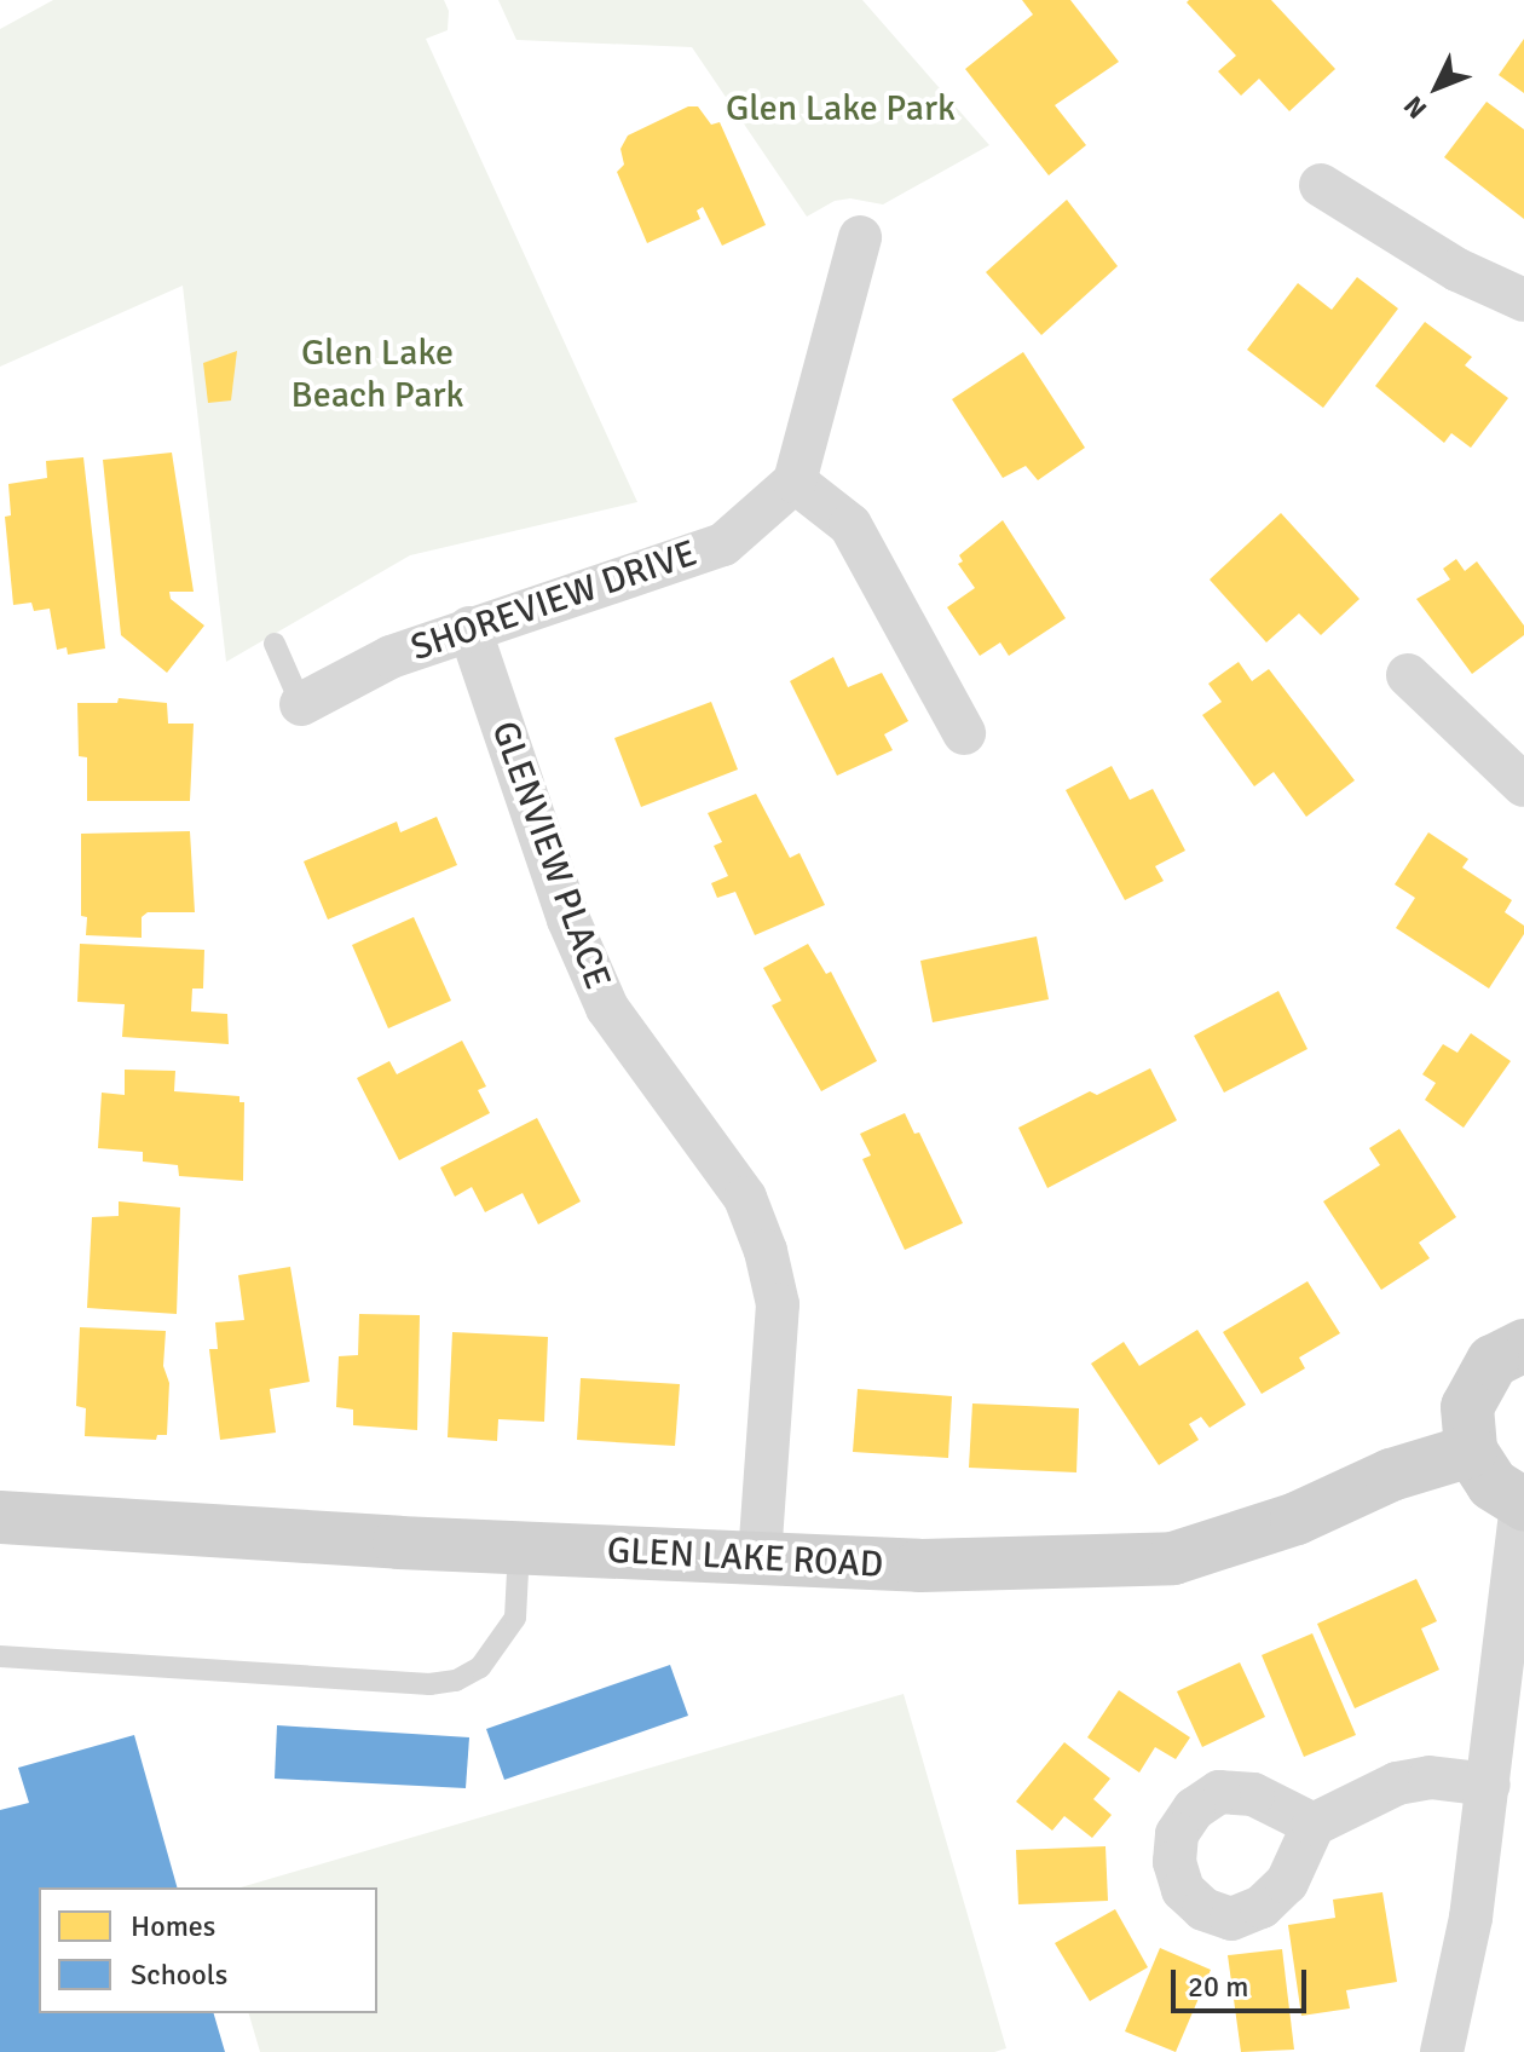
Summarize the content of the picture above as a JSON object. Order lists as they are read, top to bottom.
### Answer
{
  "streets": {
    "street": ["SHOREVIEW DRIVE", "GLENVIEW PLACE", "GLEN LAKE ROAD"]
  },
  "crossings": [
    ["SHOREVIEW DRIVE", "GLENVIEW PLACE"],
    ["GLENVIEW PLACE", "GLEN LAKE ROAD"]
  ],
  "parks": ["Glen Lake Park", "Glen Lake Beach Park"],
  "legend": ["Homes", "Schools"],
  "scale_bar": "20 m",
  "north": "bottom left"
}
